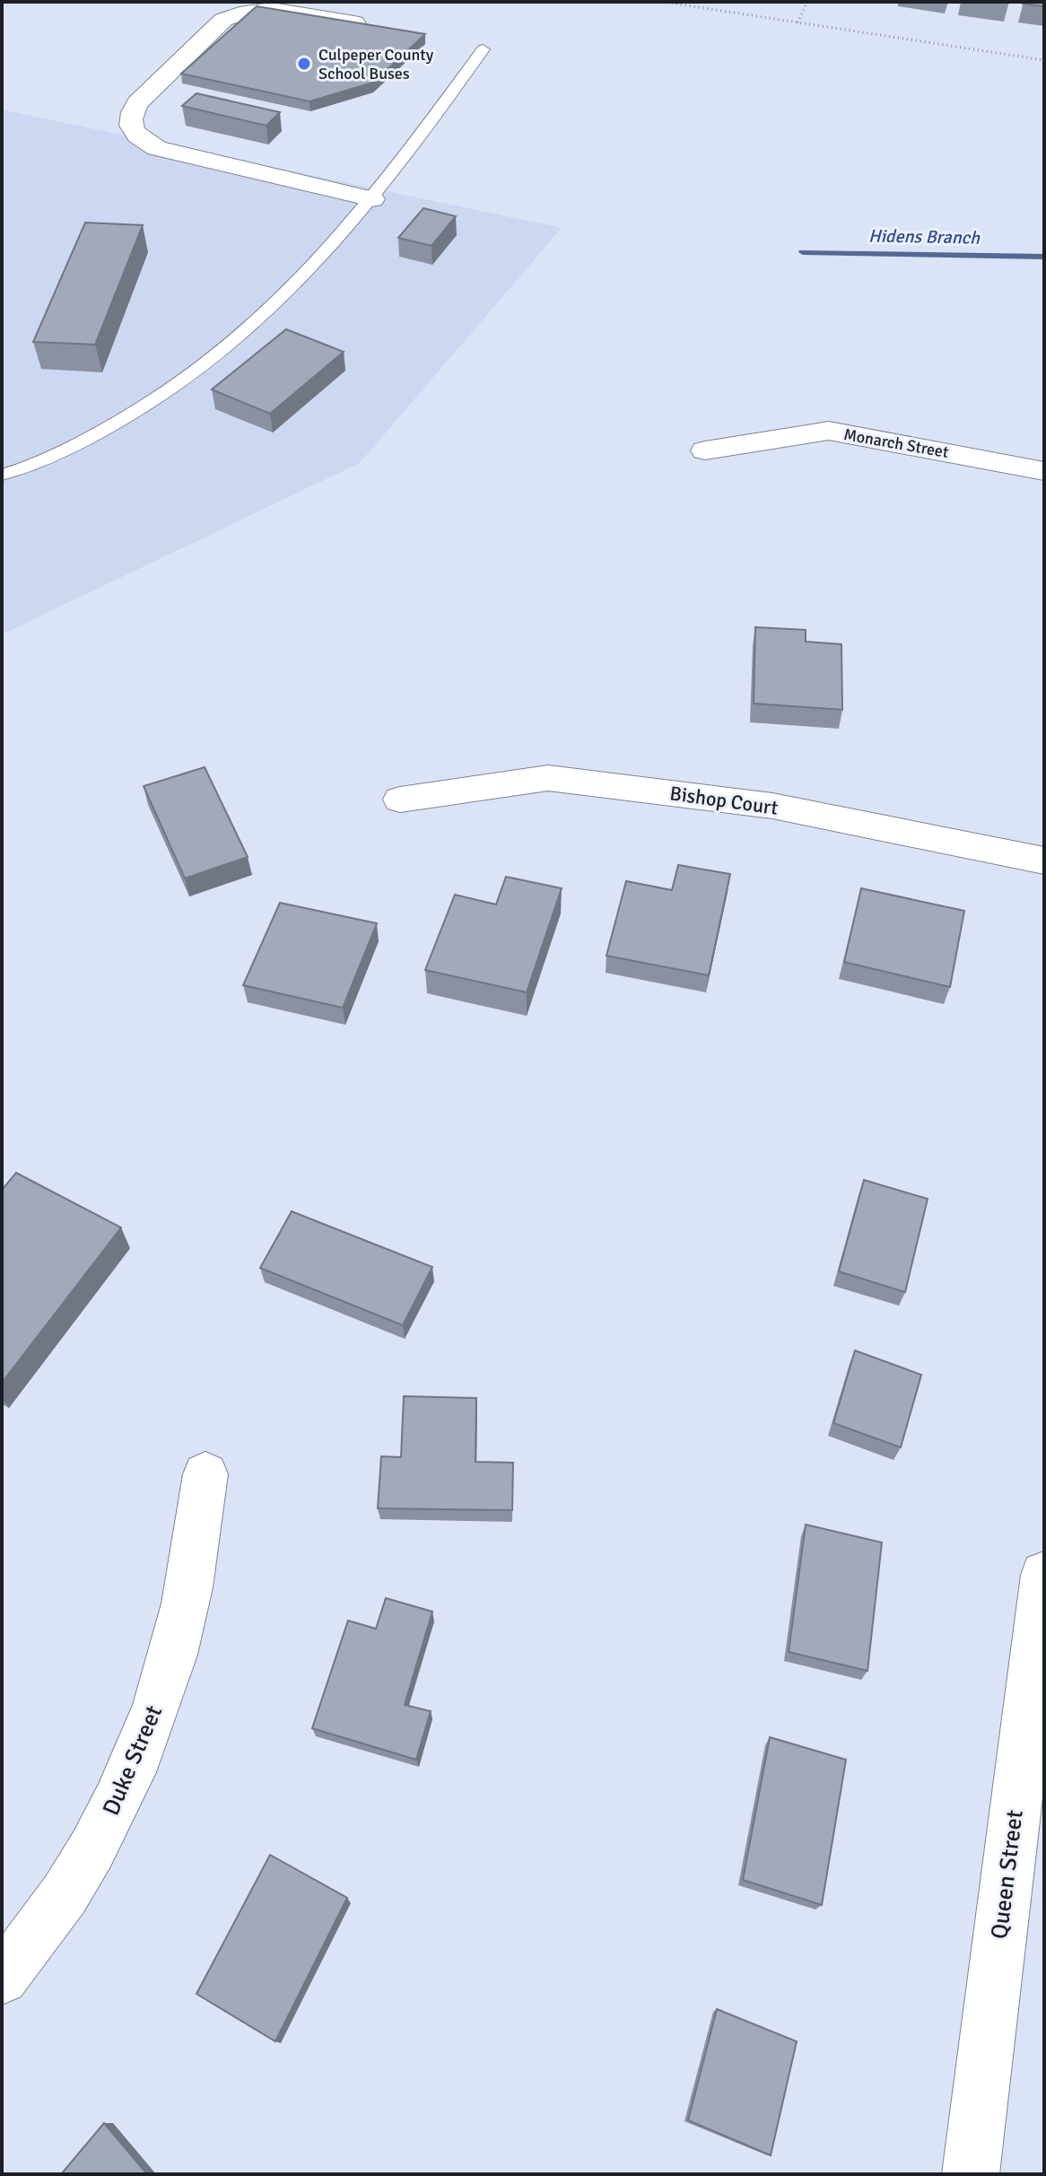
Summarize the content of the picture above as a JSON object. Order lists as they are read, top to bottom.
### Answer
{
  "streets": {
    "street": [
      "Monarch Street",
      "Bishop Court",
      "Duke Street",
      "Queen Street"
    ]
  },
  "water": ["Hidens Branch"],
  "places": ["Culpeper County School Buses"]
}
